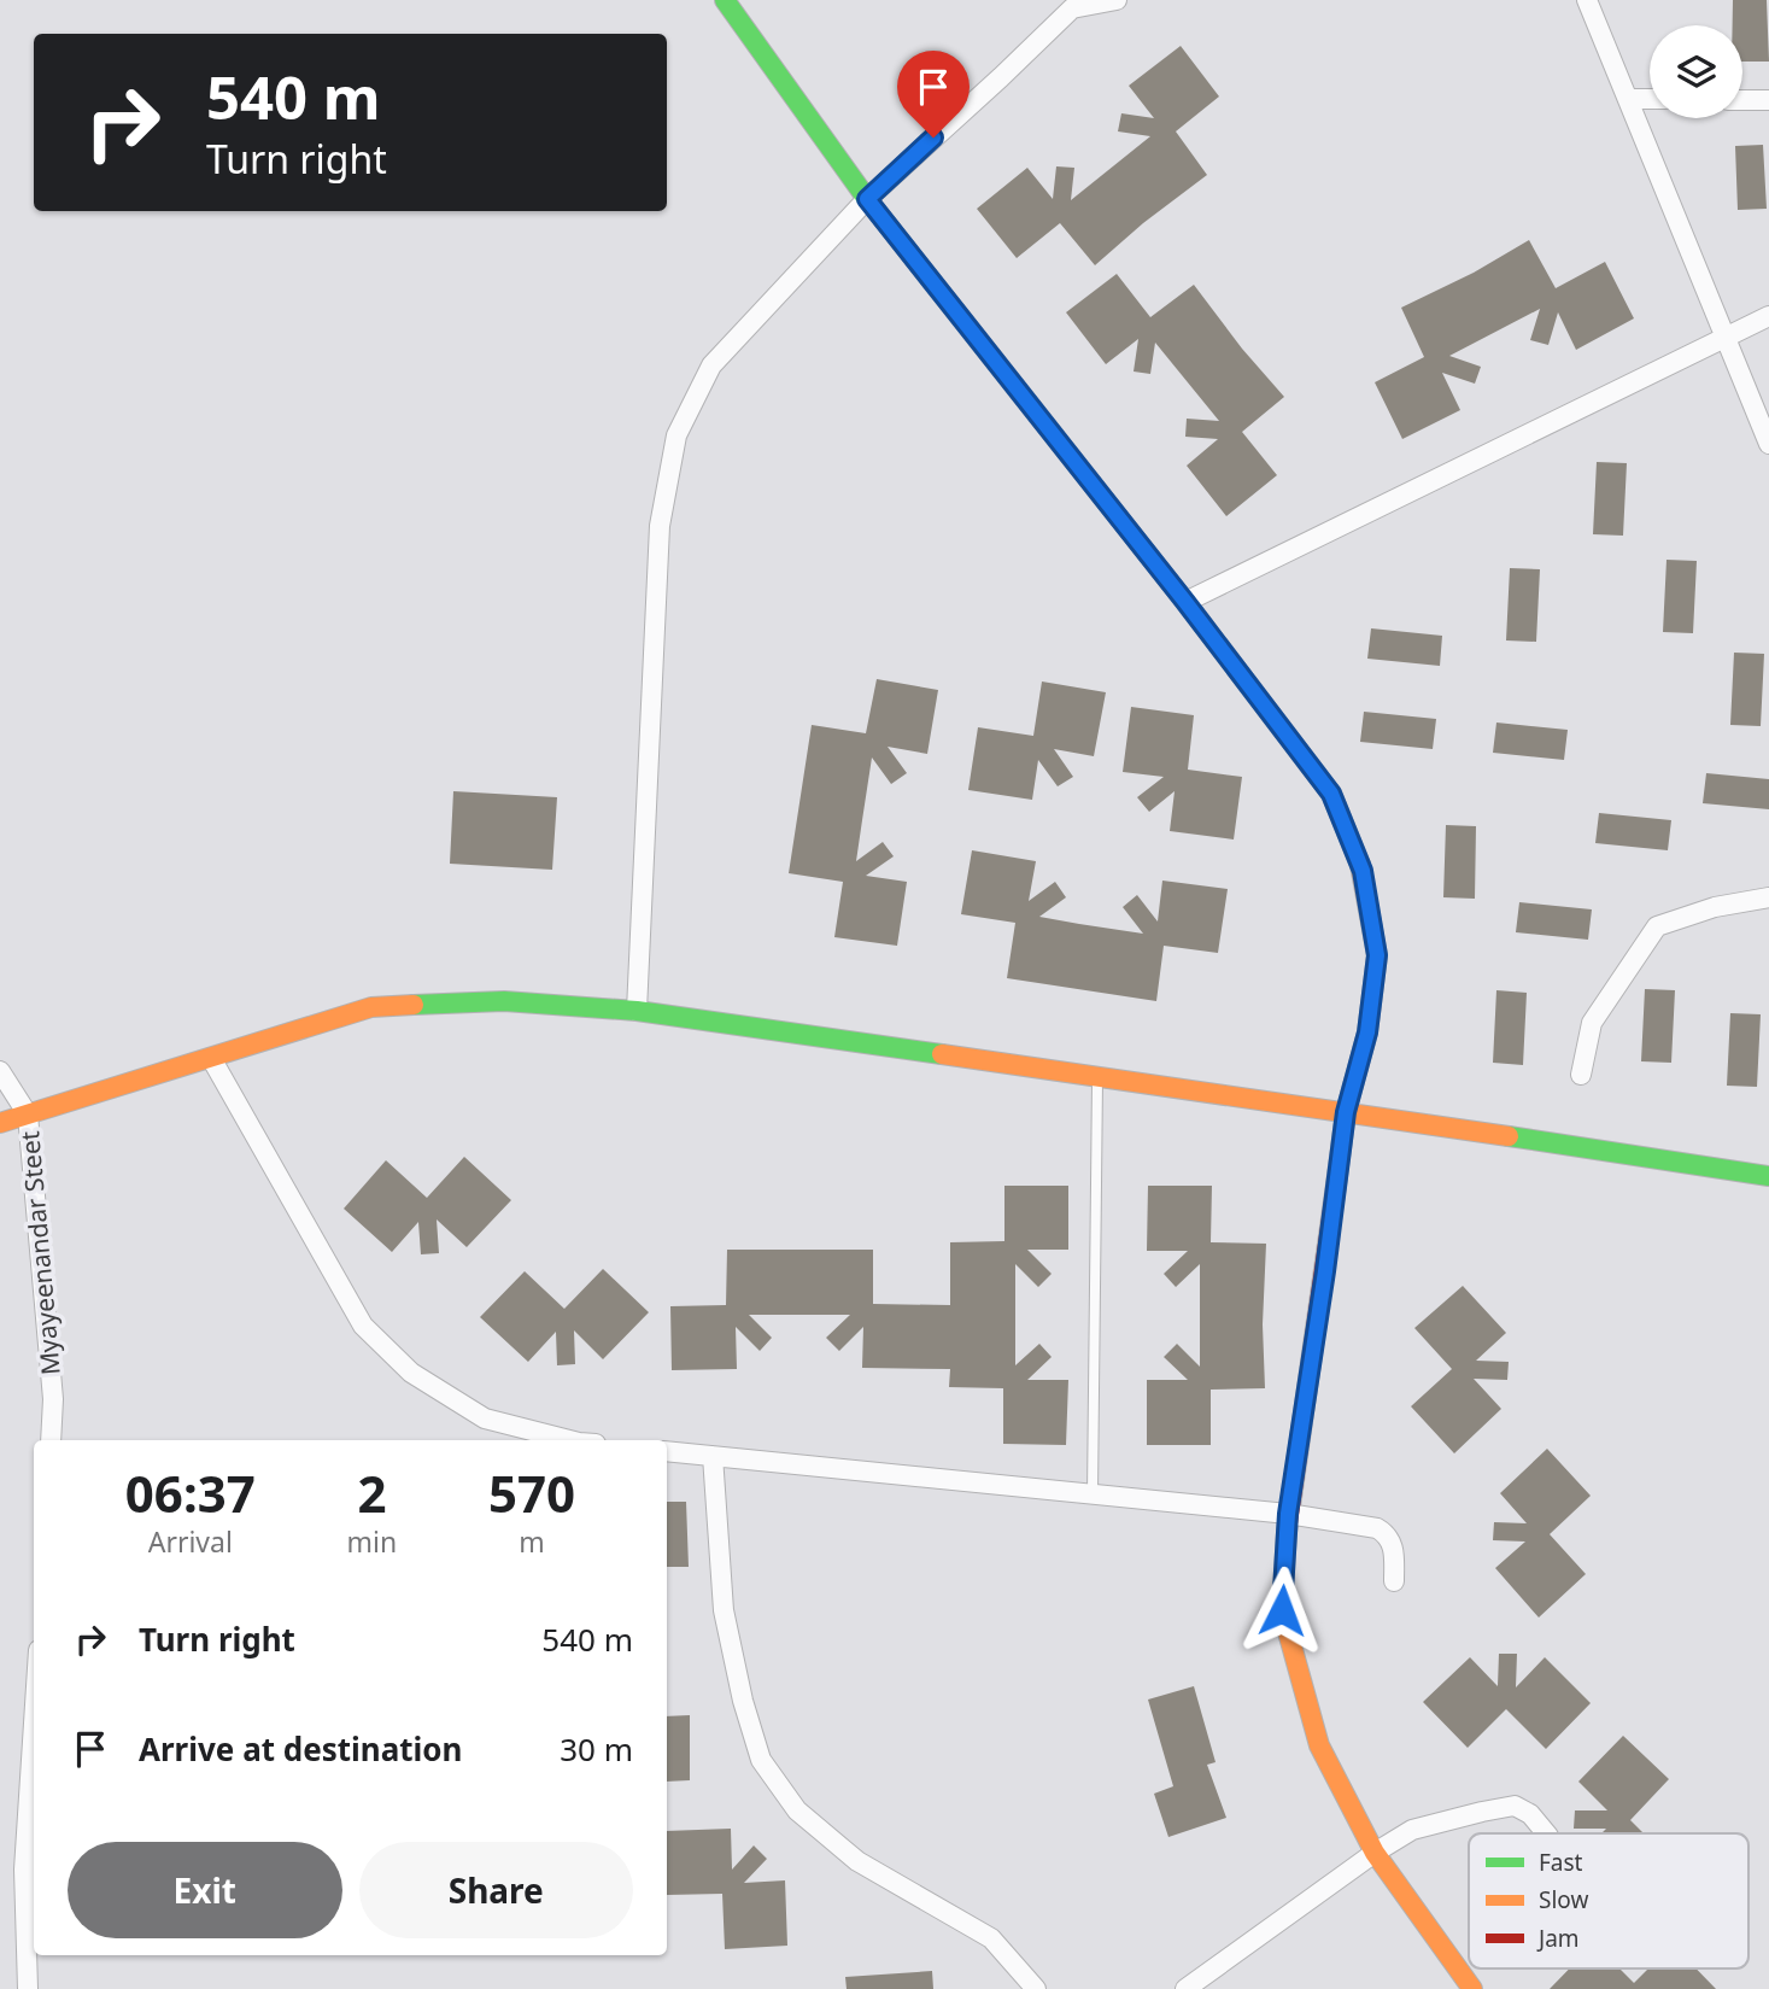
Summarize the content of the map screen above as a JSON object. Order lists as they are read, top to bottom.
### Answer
{
  "streets": {
    "street": ["Myayeenandar Steet"]
  },
  "legend": ["Fast", "Slow", "Jam"],
  "page": {
    "turn": ["540 m", "Turn right"],
    "eta": [
      "06:37",
      "Arrival",
      "2",
      "min",
      "570",
      "m"
    ],
    "list": [
      {
        "name": "Turn right",
        "value": "540 m"
      },
      {
        "name": "Arrive at destination",
        "value": "30 m"
      }
    ],
    "buttons": ["Exit", "Share"]
  }
}
